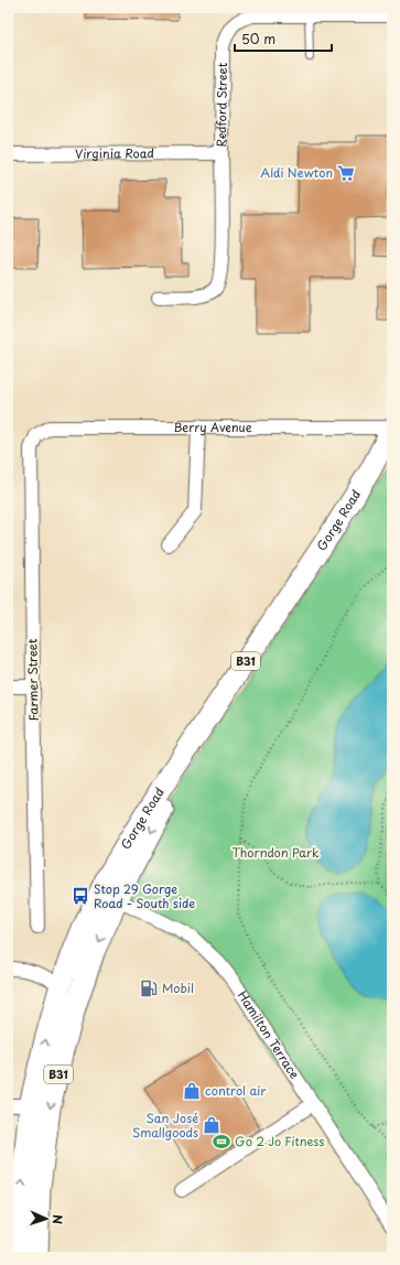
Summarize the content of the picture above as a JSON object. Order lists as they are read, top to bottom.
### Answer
{
  "streets": {
    "main road": ["Gorge Road", "B31"],
    "street": [
      "Redford Street",
      "Virginia Road",
      "Berry Avenue",
      "Farmer Street",
      "Hamilton Terrace"
    ]
  },
  "crossings": [
    ["Redford Street", "Virginia Road"],
    ["Berry Avenue", "Gorge Road"],
    ["Berry Avenue", "Farmer Street"],
    ["Gorge Road", "Hamilton Terrace"]
  ],
  "parks": ["Thorndon Park"],
  "places": {
    "supermarket": ["Aldi Newton"],
    "bus stop": ["Stop 29 Gorge Road - South side"],
    "fuel station": ["Mobil"],
    "shop": ["control air", "San José Smallgoods"],
    "sports": ["Go 2 Jo Fitness"]
  },
  "scale_bar": "50 m",
  "north": "right"
}
